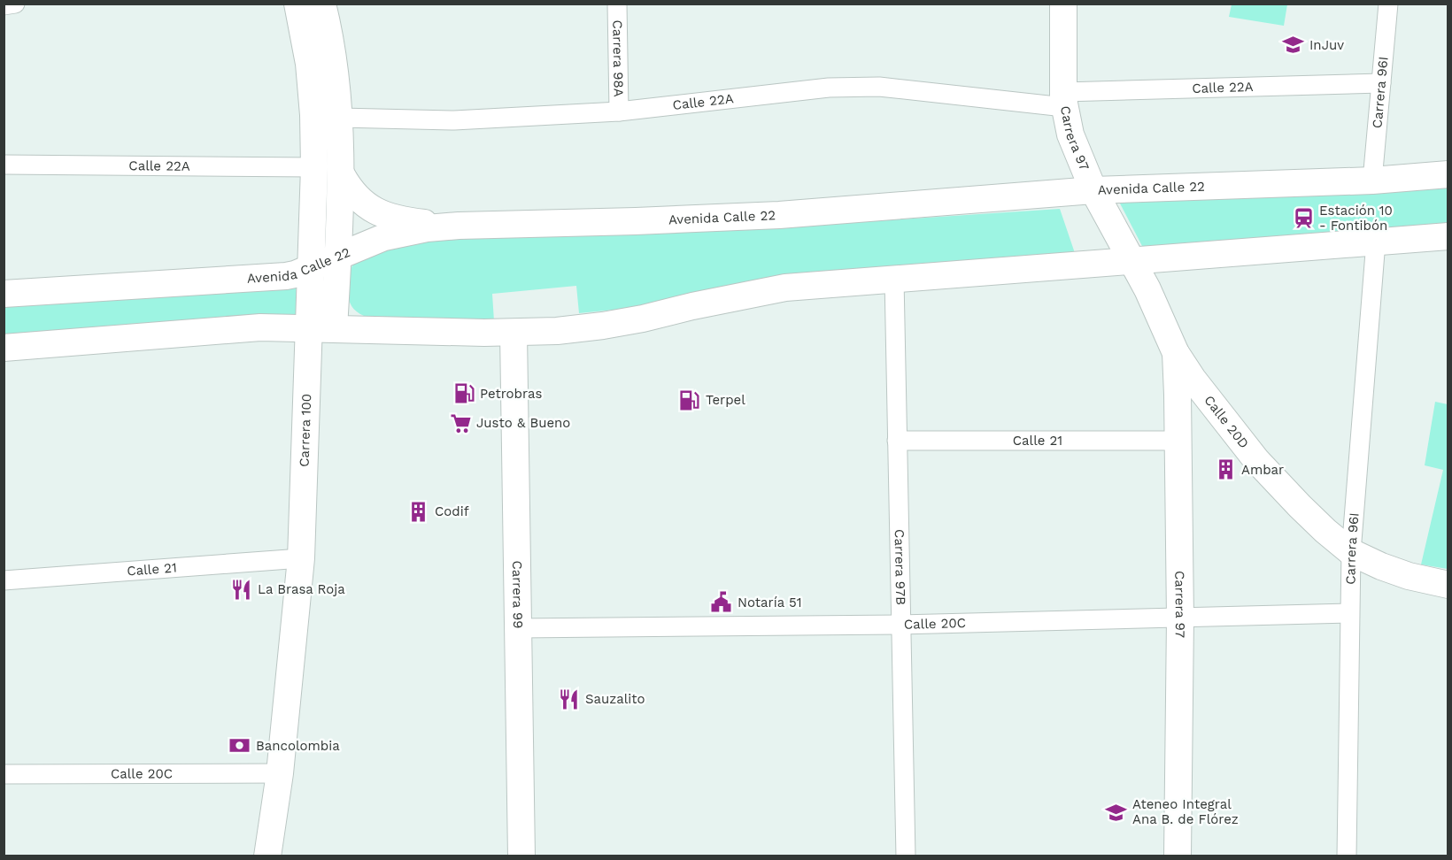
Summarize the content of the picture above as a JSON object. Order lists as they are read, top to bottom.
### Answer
{
  "streets": {
    "main road": [
      "Carrera 97",
      "Avenida Calle 22",
      "Calle 20D",
      "Carrera 100",
      "Carrera 99"
    ],
    "street": [
      "Carrera 98A",
      "Calle 22A",
      "Carrera 96I",
      "Calle 21",
      "Carrera 97B",
      "Calle 20C"
    ]
  },
  "crossings": [
    ["Carrera 98A", "Calle 22A"],
    ["Calle 22A", "Carrera 96I"],
    ["Calle 22A", "Carrera 97"],
    ["Calle 22A", "Carrera 100"],
    ["Carrera 96I", "Avenida Calle 22"],
    ["Carrera 96I", "Calle 20D"],
    ["Carrera 96I", "Calle 20C"],
    ["Carrera 97", "Avenida Calle 22"],
    ["Carrera 97", "Calle 20D"],
    ["Carrera 97", "Calle 21"],
    ["Carrera 97", "Calle 20C"],
    ["Avenida Calle 22", "Carrera 100"],
    ["Carrera 100", "Calle 21"],
    ["Carrera 100", "Calle 20C"],
    ["Calle 21", "Carrera 97B"],
    ["Carrera 97B", "Calle 20C"],
    ["Carrera 99", "Calle 20C"]
  ],
  "places": {
    "school or university": ["InJuv", "Ateneo Integral Ana B. de Flórez"],
    "station": ["Estación 10 - Fontibón"],
    "fuel station": ["Petrobras", "Terpel"],
    "supermarket": ["Justo & Bueno"],
    "building": ["Ambar", "Codif"],
    "restaurant": ["La Brasa Roja", "Sauzalito"],
    "public building": ["Notaría 51"],
    "bank": ["Bancolombia"]
  }
}
